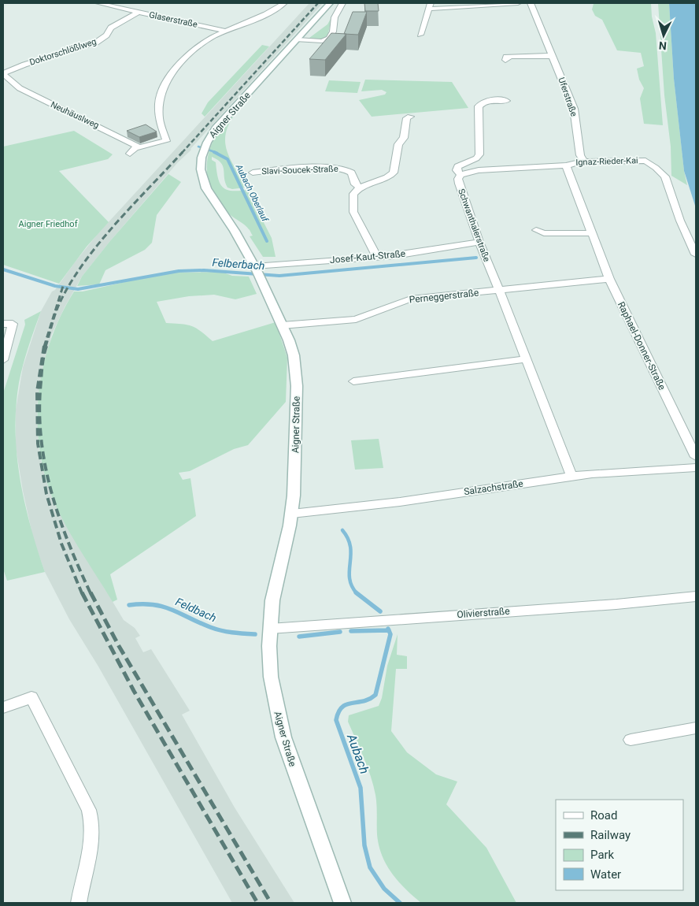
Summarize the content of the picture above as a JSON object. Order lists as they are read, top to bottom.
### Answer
{
  "streets": {
    "main road": ["Aigner Straße"],
    "street": [
      "Glaserstraße",
      "Doktorschlößlweg",
      "Uferstraße",
      "Neuhäuslweg",
      "Ignaz-Rieder-Kai",
      "Slavi-Soucek-Straße",
      "Schwanthalerstraße",
      "Josef-Kaut-Straße",
      "Perneggerstraße",
      "Raphael-Donner-Straße",
      "Salzachstraße",
      "Olivierstraße"
    ]
  },
  "crossings": [
    ["Glaserstraße", "Doktorschlößlweg"],
    ["Doktorschlößlweg", "Neuhäuslweg"],
    ["Uferstraße", "Ignaz-Rieder-Kai"],
    ["Aigner Straße", "Josef-Kaut-Straße"],
    ["Aigner Straße", "Perneggerstraße"],
    ["Aigner Straße", "Salzachstraße"],
    ["Aigner Straße", "Olivierstraße"],
    ["Ignaz-Rieder-Kai", "Schwanthalerstraße"],
    ["Ignaz-Rieder-Kai", "Raphael-Donner-Straße"],
    ["Schwanthalerstraße", "Josef-Kaut-Straße"],
    ["Schwanthalerstraße", "Perneggerstraße"],
    ["Schwanthalerstraße", "Salzachstraße"],
    ["Perneggerstraße", "Raphael-Donner-Straße"]
  ],
  "water": [
    "Aubach Oberlauf",
    "Felberbach",
    "Feldbach",
    "Aubach"
  ],
  "parks": ["Aigner Friedhof"],
  "legend": [
    "Road",
    "Railway",
    "Park",
    "Water"
  ],
  "north": "bottom"
}
